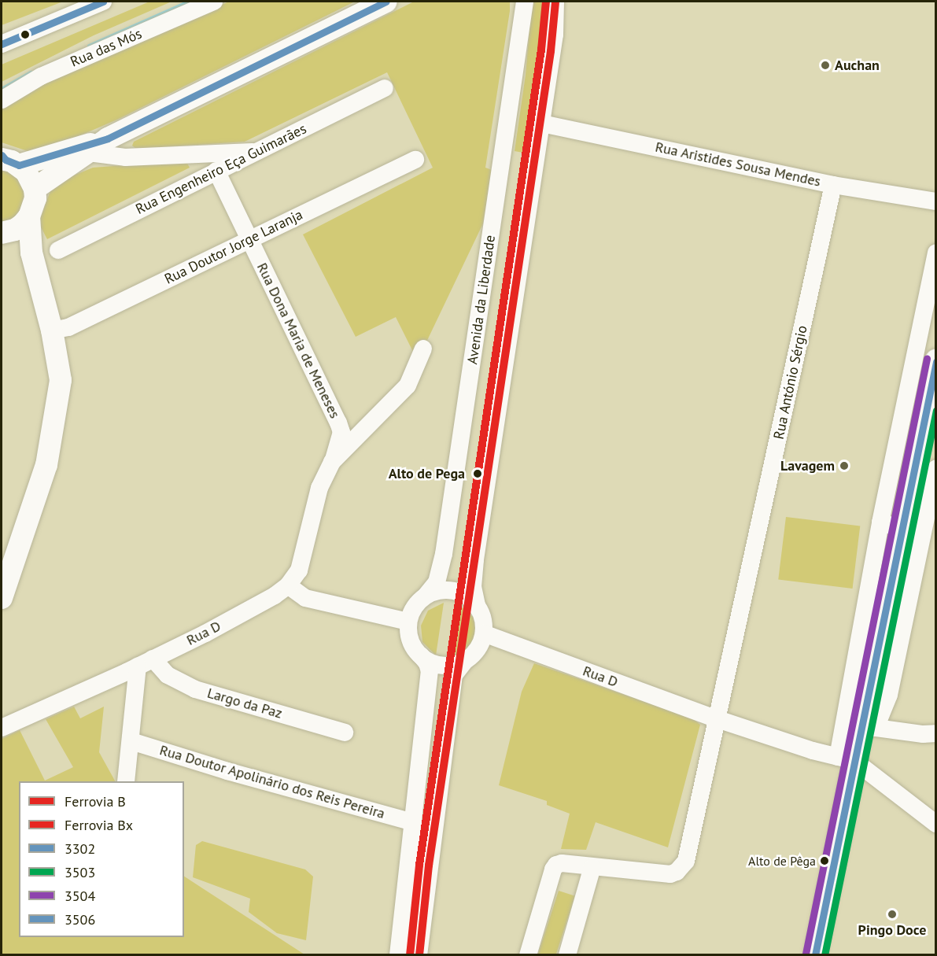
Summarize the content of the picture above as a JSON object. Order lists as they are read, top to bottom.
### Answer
{
  "streets": {
    "street": [
      "Rua das Mós",
      "Rua Aristides Sousa Mendes",
      "Rua Engenheiro Eça Guimarães",
      "Rua Doutor Jorge Laranja",
      "Avenida da Liberdade",
      "Rua Dona Maria de Meneses",
      "Rua António Sérgio",
      "Rua D",
      "Largo da Paz",
      "Rua Doutor Apolinário dos Reis Pereira"
    ]
  },
  "crossings": [
    ["Rua Aristides Sousa Mendes", "Rua António Sérgio"],
    ["Rua Engenheiro Eça Guimarães", "Rua Dona Maria de Meneses"],
    ["Rua Doutor Jorge Laranja", "Rua Dona Maria de Meneses"],
    ["Avenida da Liberdade", "Rua D"],
    ["Rua António Sérgio", "Rua D"],
    ["Rua D", "Largo da Paz"]
  ],
  "places": [
    "Auchan",
    "Lavagem",
    "Alto de Pega",
    "Alto de Pêga",
    "Pingo Doce"
  ],
  "lines": [
    "rail line B",
    "transit line 3506",
    "rail line Bx",
    "transit line 3504",
    "transit line 3302",
    "transit line 3503"
  ],
  "legend": [
    "Ferrovia B",
    "Ferrovia Bx",
    "3302",
    "3503",
    "3504",
    "3506"
  ]
}
